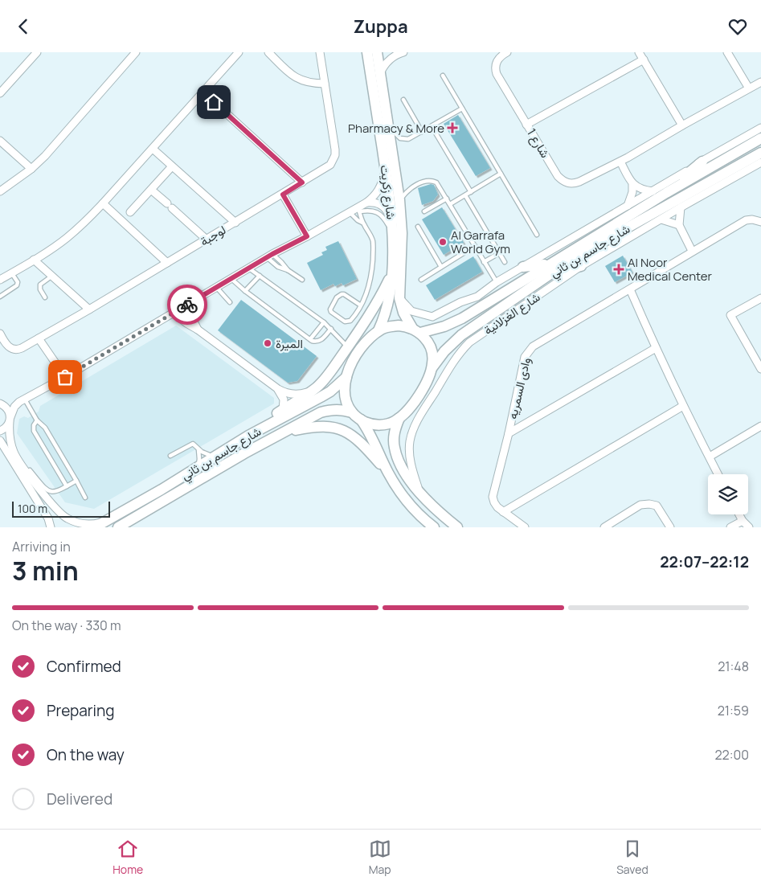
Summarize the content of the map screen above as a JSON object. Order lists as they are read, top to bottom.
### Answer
{
  "streets": {
    "main road": ["شارع زكريت", "شارع جاسم بن ثاني"],
    "street": [
      "شارع 1",
      "لوجبة",
      "شارع الغزلانية",
      "وادى السمريه"
    ]
  },
  "crossings": [
    ["شارع زكريت", "شارع جاسم بن ثاني"]
  ],
  "places": {
    "health": ["Pharmacy & More", "Al Noor Medical Center"],
    "other": ["Al Garrafa World Gym", "الميرة"]
  },
  "scale_bar": "100 m",
  "page": {
    "header": "Zuppa",
    "scale": "100 m",
    "heading": ["3 min", "Arriving in", "22:07–22:12"],
    "bar": "On the way · 330 m",
    "list": [
      ["Confirmed", "21:48"],
      ["Preparing", "21:59"],
      ["On the way", "22:00"],
      "Delivered"
    ],
    "tabs": ["Home", "Map", "Saved"]
  }
}
